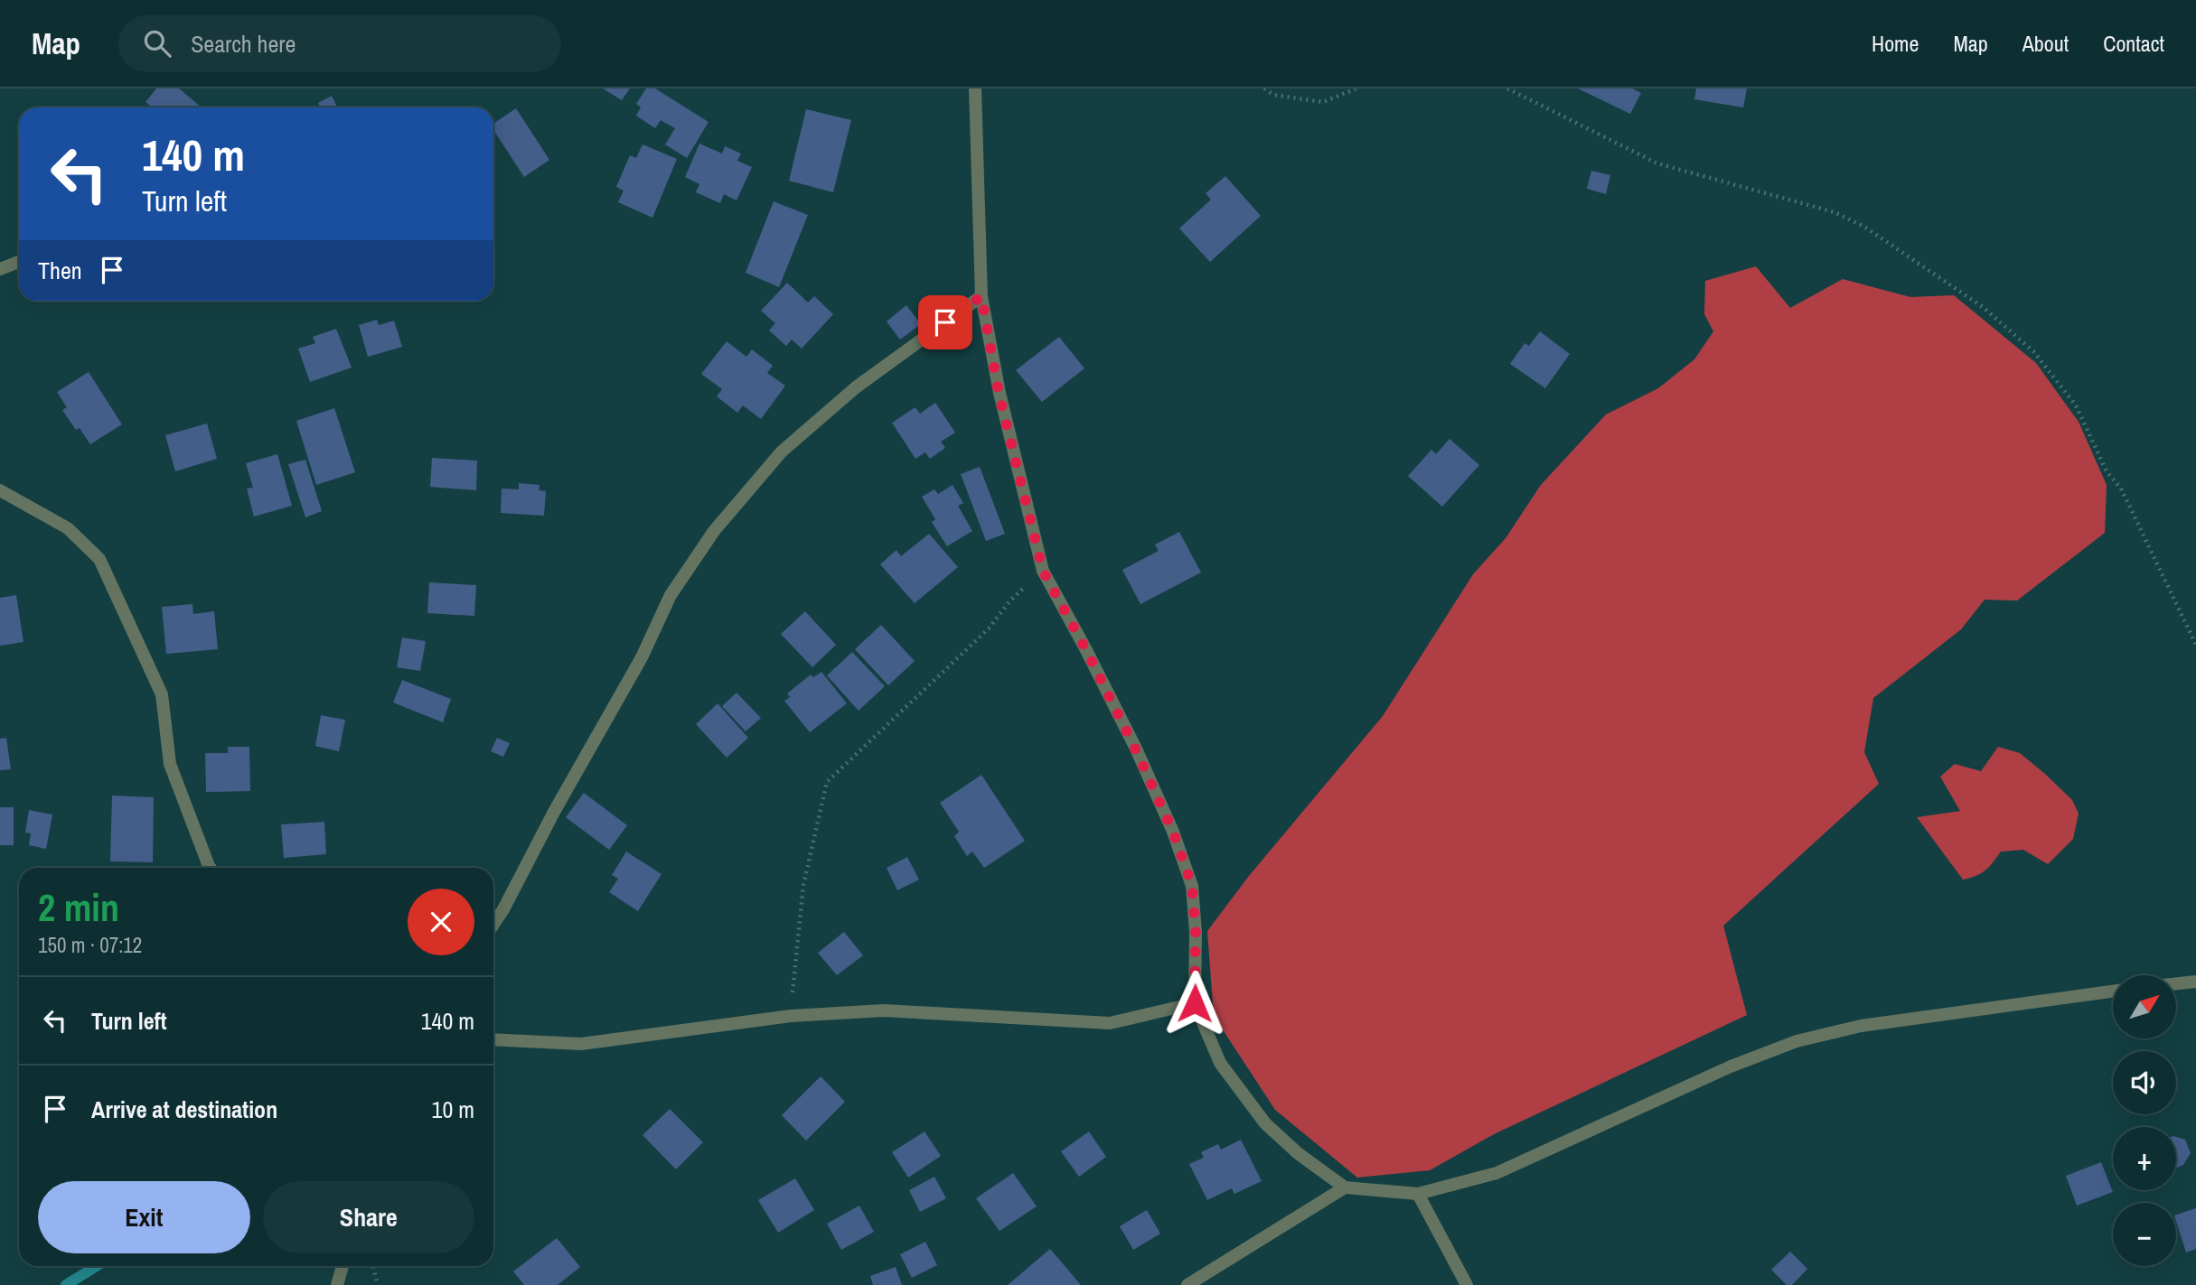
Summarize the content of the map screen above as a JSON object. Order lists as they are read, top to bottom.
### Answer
{
  "north": "top right",
  "page": {
    "header": "Map",
    "search": "Search here",
    "nav": [
      "Home",
      "Map",
      "About",
      "Contact"
    ],
    "turn": ["140 m", "Turn left"],
    "then": "Then",
    "heading": ["2 min", "150 m · 07:12"],
    "map_buttons": ["+", "−"],
    "list": [
      {
        "name": "Turn left",
        "value": "140 m"
      },
      {
        "name": "Arrive at destination",
        "value": "10 m"
      }
    ],
    "buttons": ["Exit", "Share"]
  }
}
